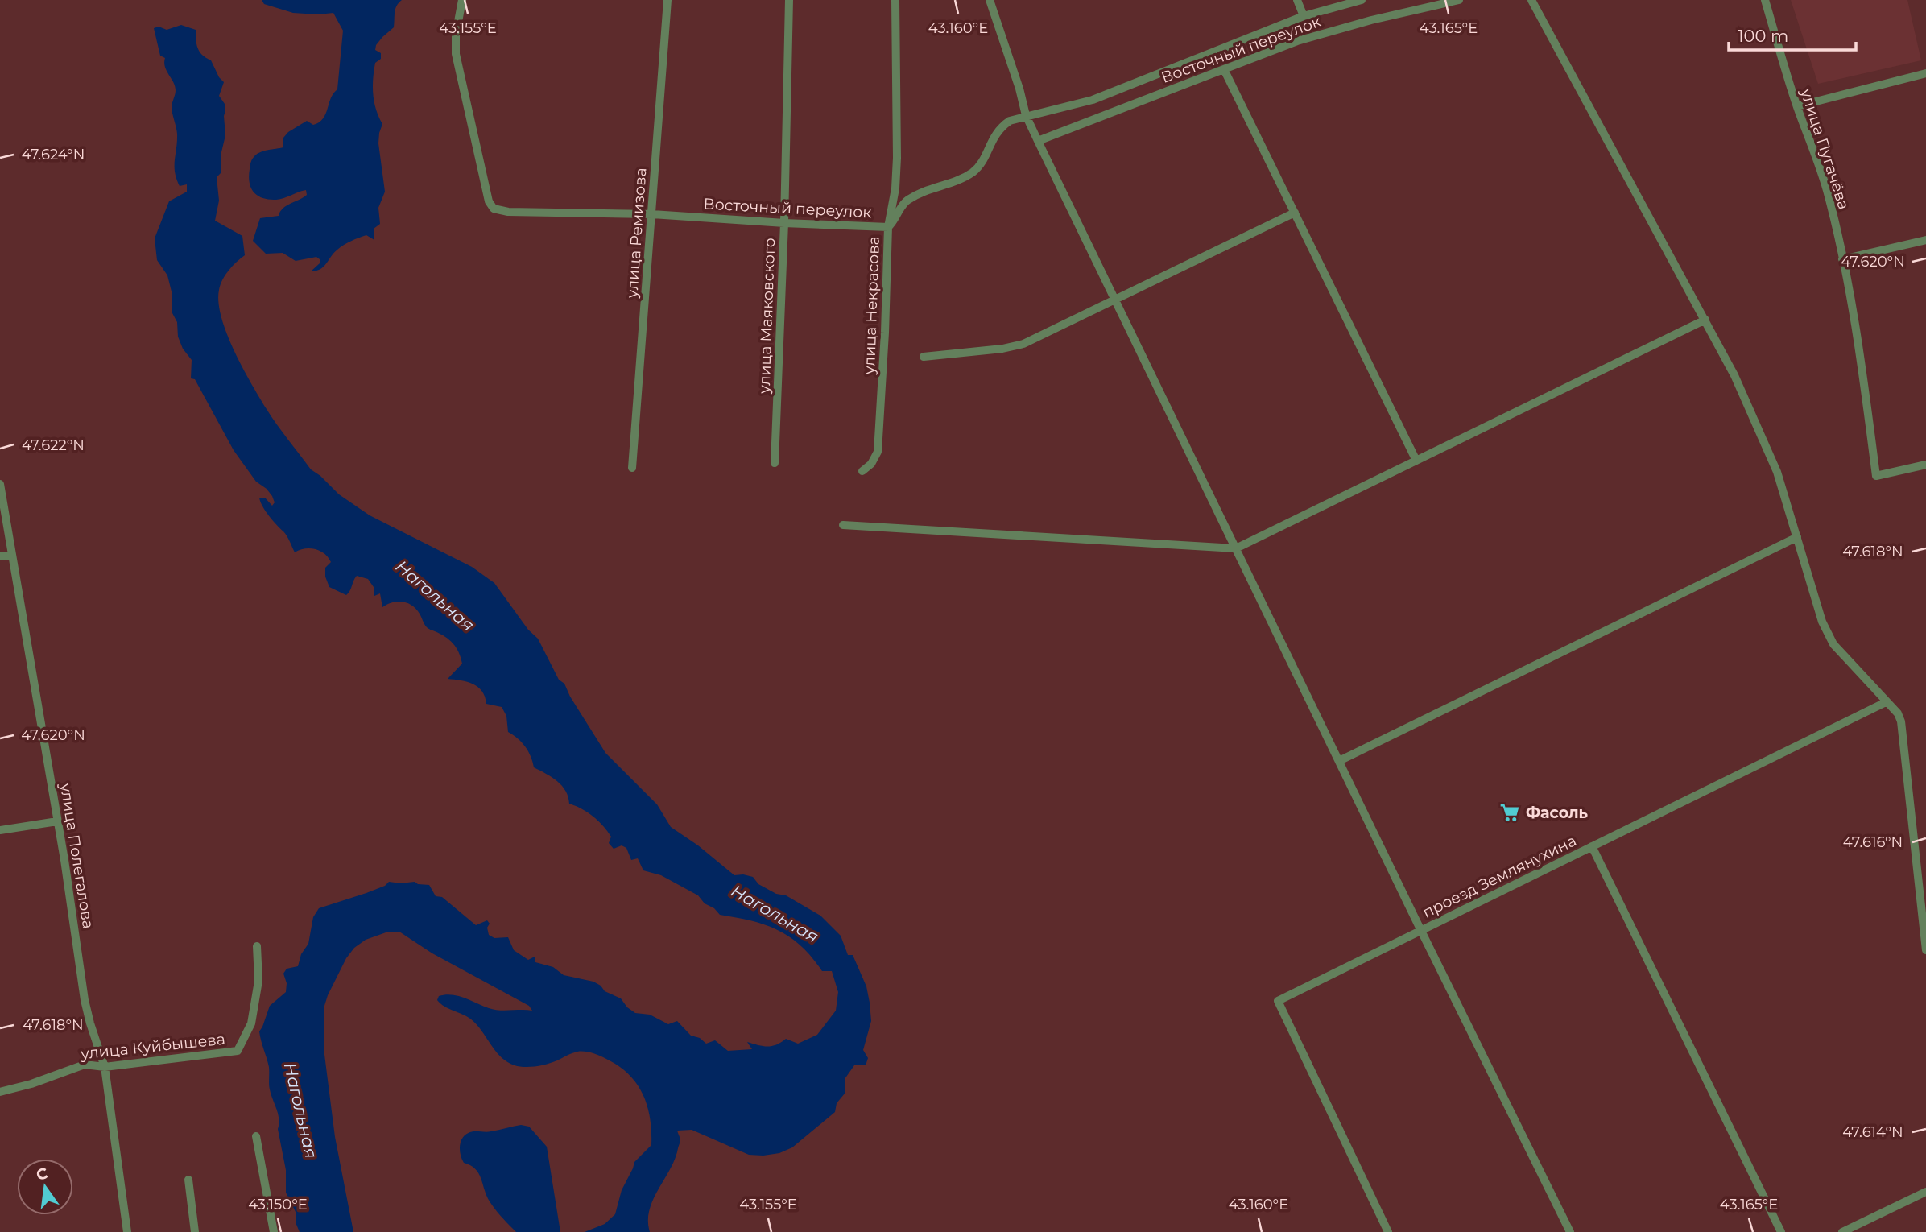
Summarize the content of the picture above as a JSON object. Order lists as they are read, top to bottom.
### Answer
{
  "streets": {
    "street": [
      "Восточный переулок",
      "улица Пугачёва",
      "улица Ремизова",
      "улица Некрасова",
      "улица Маяковского",
      "улица Полегалова",
      "проезд Землянухина",
      "улица Куйбышева"
    ]
  },
  "crossings": [
    ["Восточный переулок", "улица Ремизова"],
    ["Восточный переулок", "улица Некрасова"],
    ["Восточный переулок", "улица Маяковского"],
    ["улица Полегалова", "улица Куйбышева"]
  ],
  "water": ["Нагольная"],
  "places": {
    "supermarket": ["Фасоль"]
  },
  "scale_bar": "100 m",
  "north": "top",
  "coordinates": [
    "43.155°E",
    "43.160°E",
    "43.165°E",
    "47.624°N",
    "47.620°N",
    "47.622°N",
    "47.618°N",
    "47.616°N",
    "47.614°N",
    "43.150°E"
  ]
}
